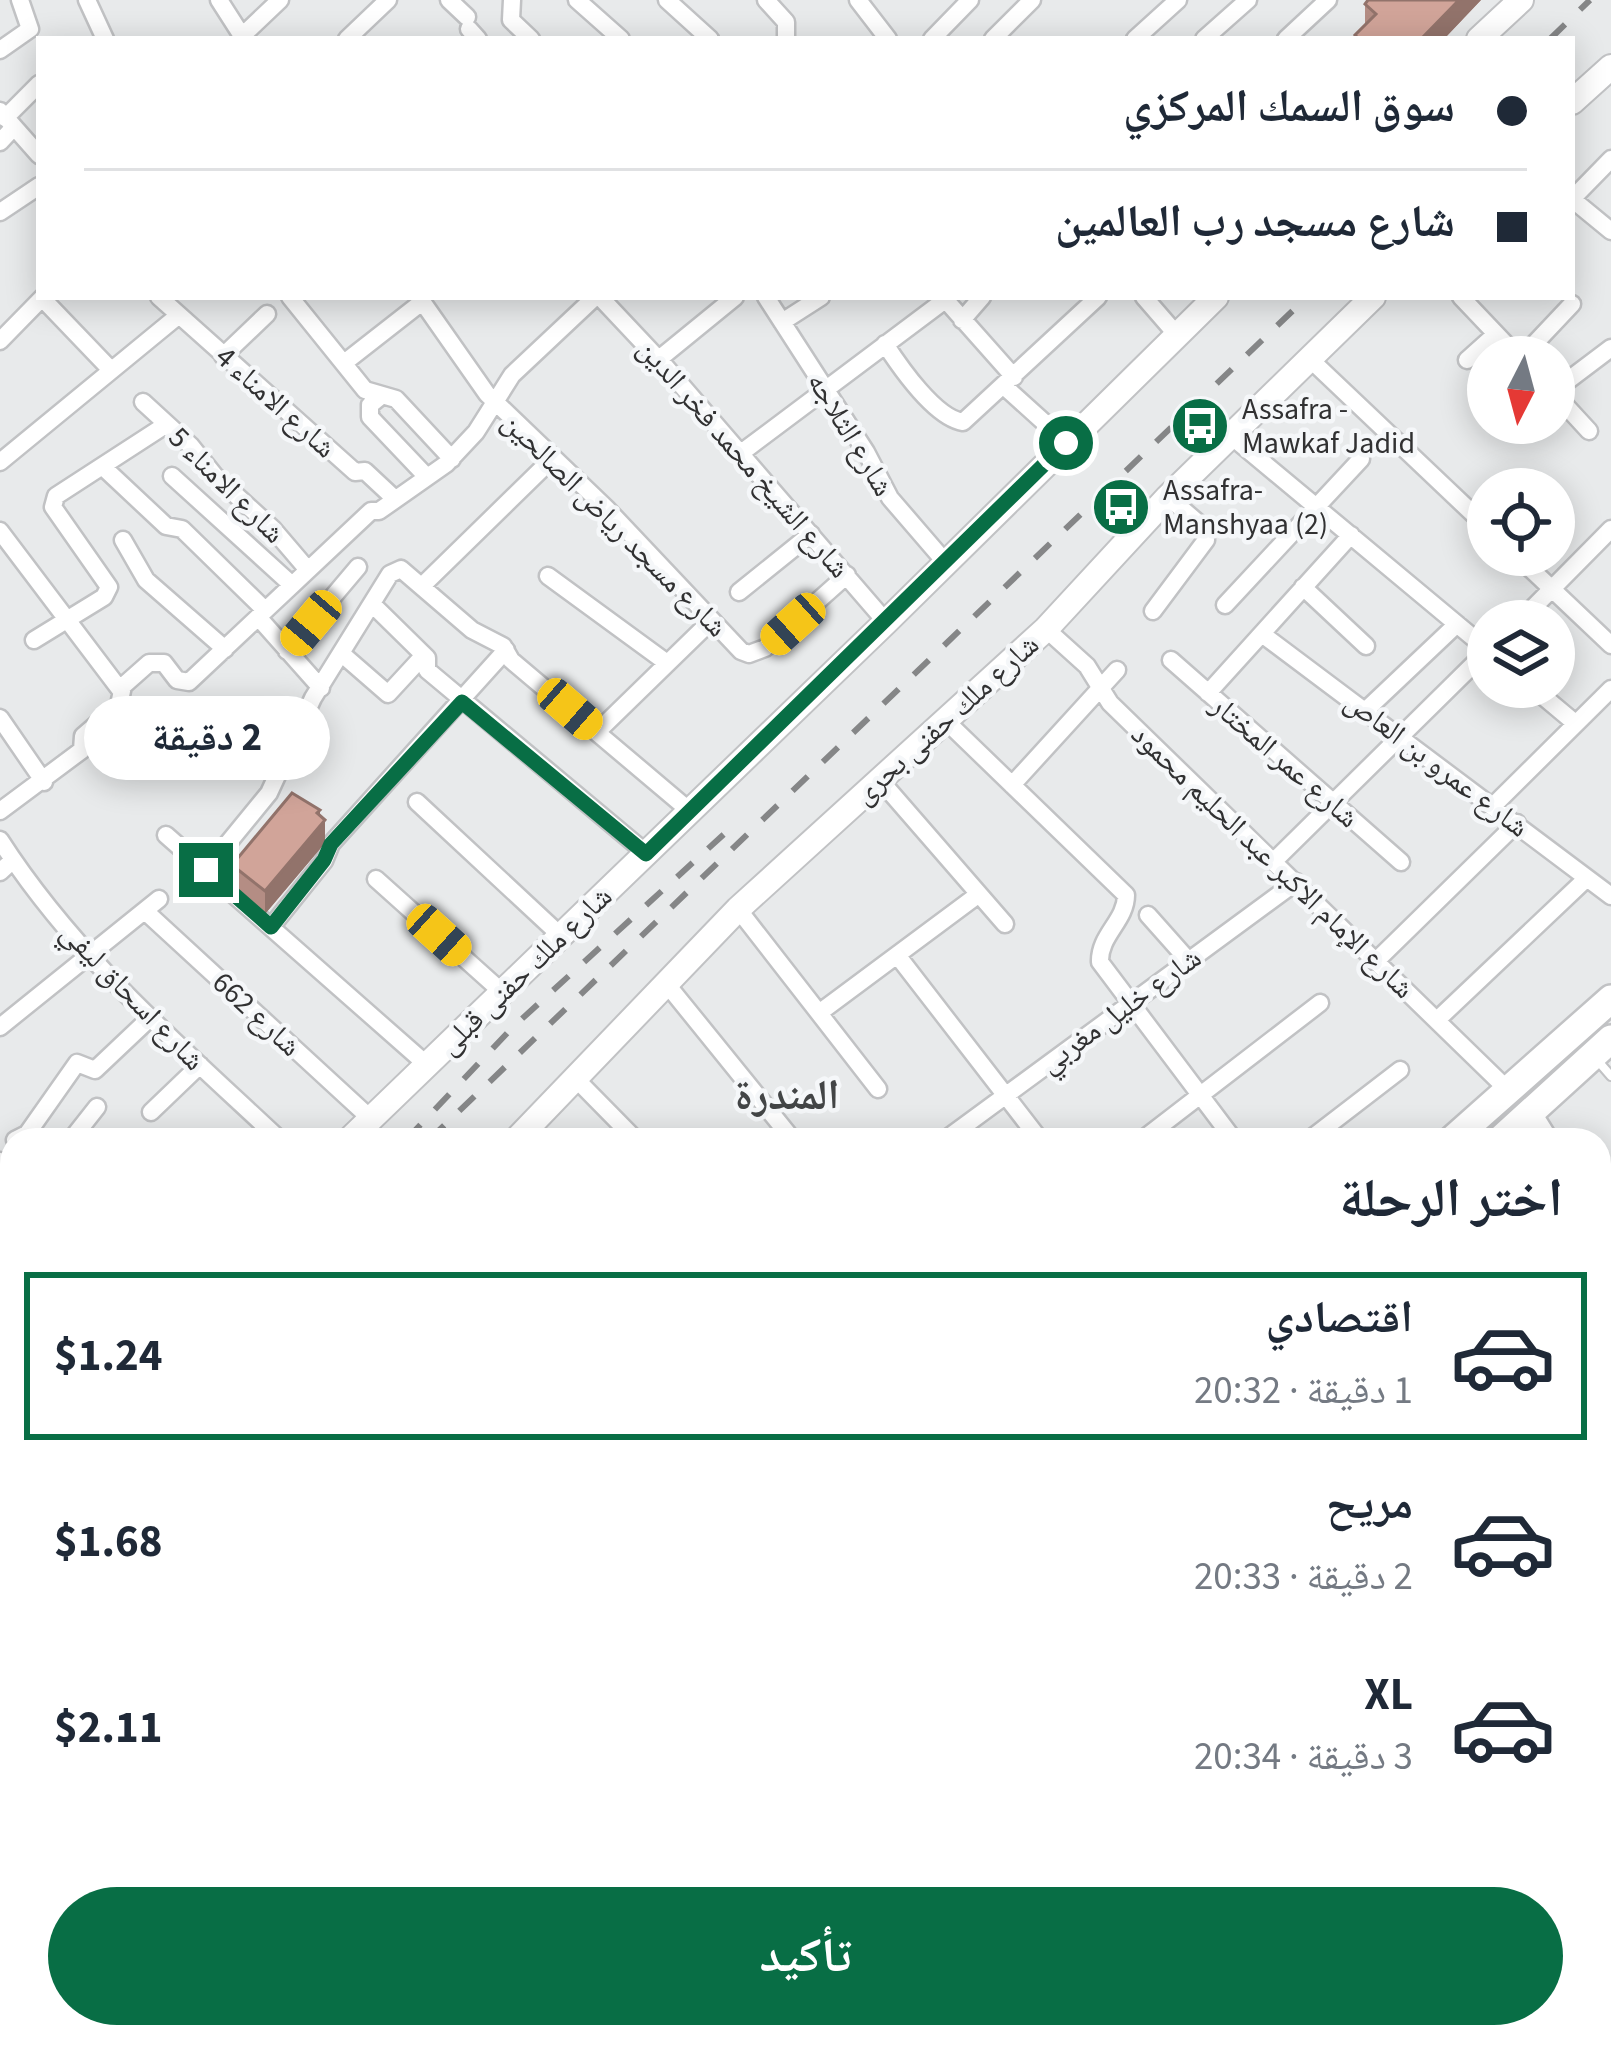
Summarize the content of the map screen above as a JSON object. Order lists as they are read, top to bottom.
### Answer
{
  "streets": {
    "street": [
      "شارع الامناء 4",
      "شارع الثلاجه",
      "شارع الشيخ محمد فخر الدين",
      "شارع الامناء 5",
      "شارع مسجد رياض الصالحين",
      "شارع ملك حفنى بحرى",
      "شارع عمر المختار",
      "شارع عمرو بن العاص",
      "شارع الإمام الاكبر عبد الحليم محمود",
      "شارع ملك حفنى قبلى",
      "شارع اسحاق ليفي",
      "شارع خليل مغربي",
      "شارع 662"
    ]
  },
  "crossings": [
    ["شارع الثلاجه", "شارع ملك حفنى قبلى"],
    ["شارع الشيخ محمد فخر الدين", "شارع مسجد رياض الصالحين"],
    ["شارع الشيخ محمد فخر الدين", "شارع ملك حفنى قبلى"],
    ["شارع ملك حفنى بحرى", "شارع الإمام الاكبر عبد الحليم محمود"],
    ["شارع الإمام الاكبر عبد الحليم محمود", "شارع خليل مغربي"],
    ["شارع ملك حفنى قبلى", "شارع 662"],
    ["شارع اسحاق ليفي", "شارع 662"]
  ],
  "districts": ["المندرة"],
  "places": {
    "bus stop": ["Assafra - Mawkaf Jadid", "Assafra- Manshyaa (2)"]
  },
  "north": "bottom",
  "page": {
    "banner": ["سوق السمك المركزي", "شارع مسجد رب العالمين"],
    "bubble": "2 دقيقة",
    "heading": "اختر الرحلة",
    "list": [
      {
        "name": "اقتصادي",
        "note": "1 دقيقة · 20:32",
        "value": "$1.24"
      },
      {
        "name": "مريح",
        "note": "2 دقيقة · 20:33",
        "value": "$1.68"
      },
      {
        "name": "XL",
        "note": "3 دقيقة · 20:34",
        "value": "$2.11"
      }
    ],
    "buttons": "تأكيد"
  }
}
